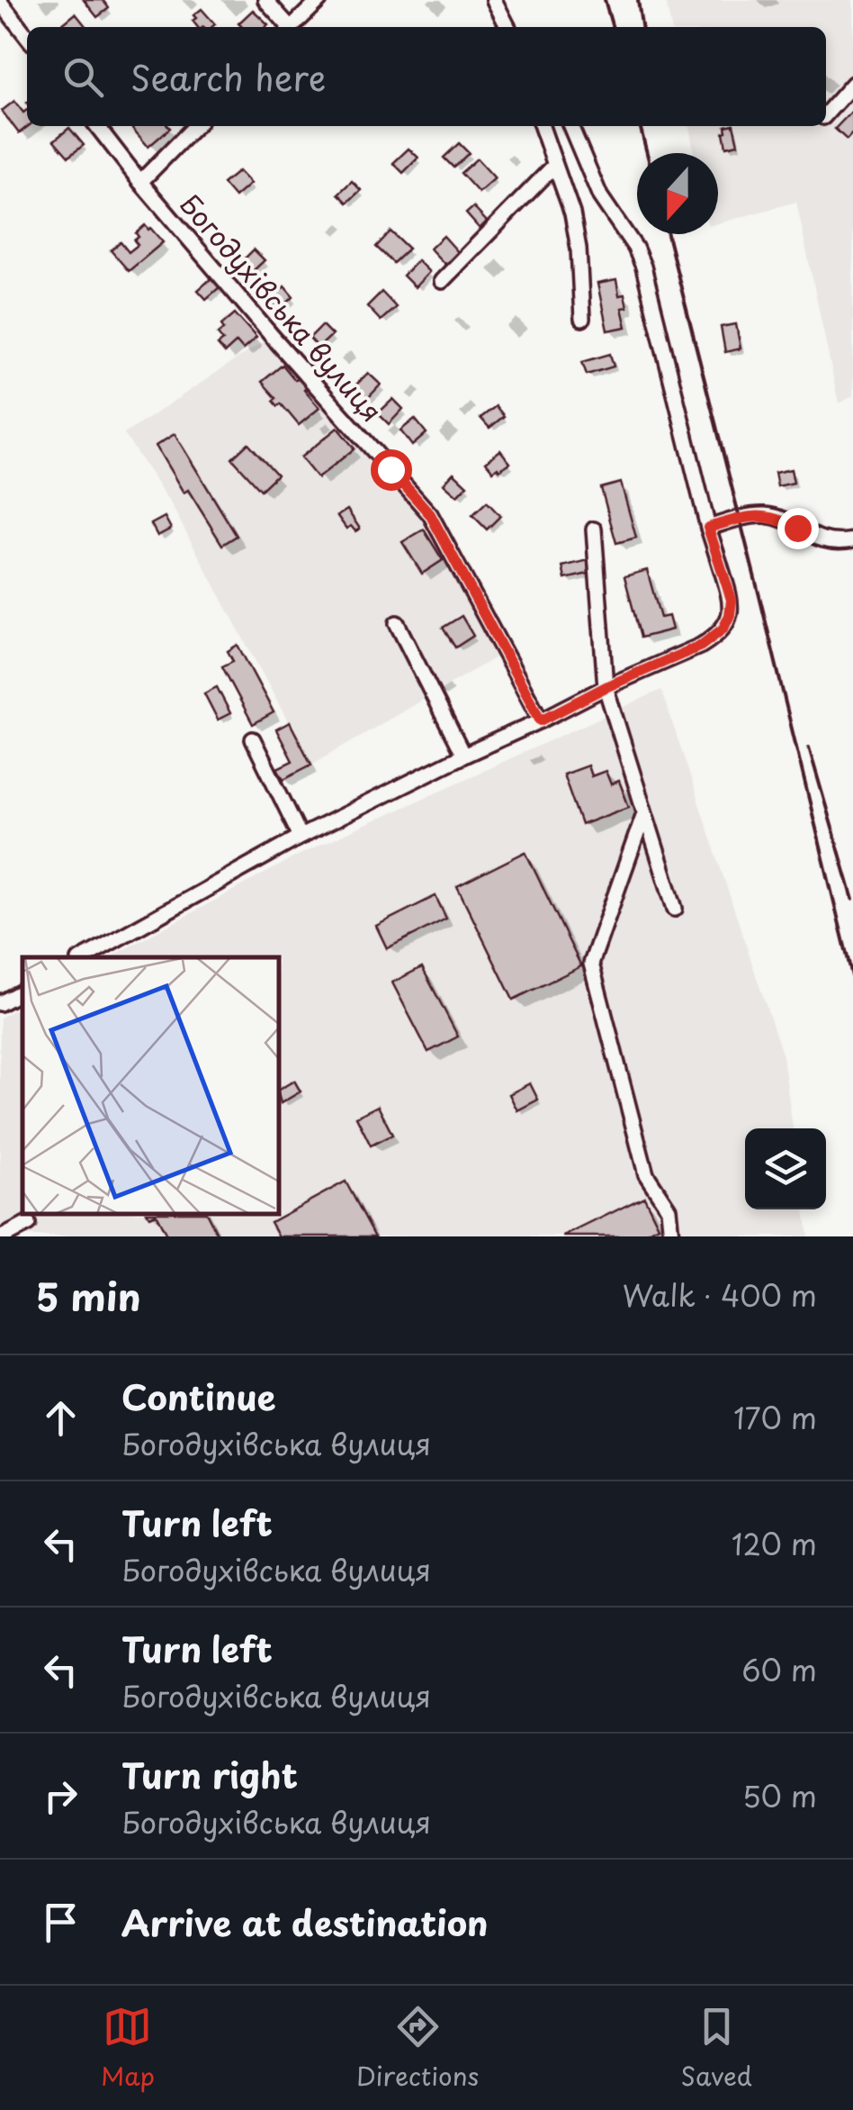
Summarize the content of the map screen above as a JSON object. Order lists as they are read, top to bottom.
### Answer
{
  "streets": {
    "street": ["Богодухівська вулиця"]
  },
  "north": "bottom",
  "page": {
    "search": "Search here",
    "heading": ["5 min", "Walk · 400 m"],
    "list": [
      ["Continue", "Богодухівська вулиця", "170 m"],
      ["Turn left", "Богодухівська вулиця", "120 m"],
      ["Turn left", "Богодухівська вулиця", "60 m"],
      ["Turn right", "Богодухівська вулиця", "50 m"],
      "Arrive at destination"
    ],
    "nav": ["Map", "Directions", "Saved"]
  }
}
